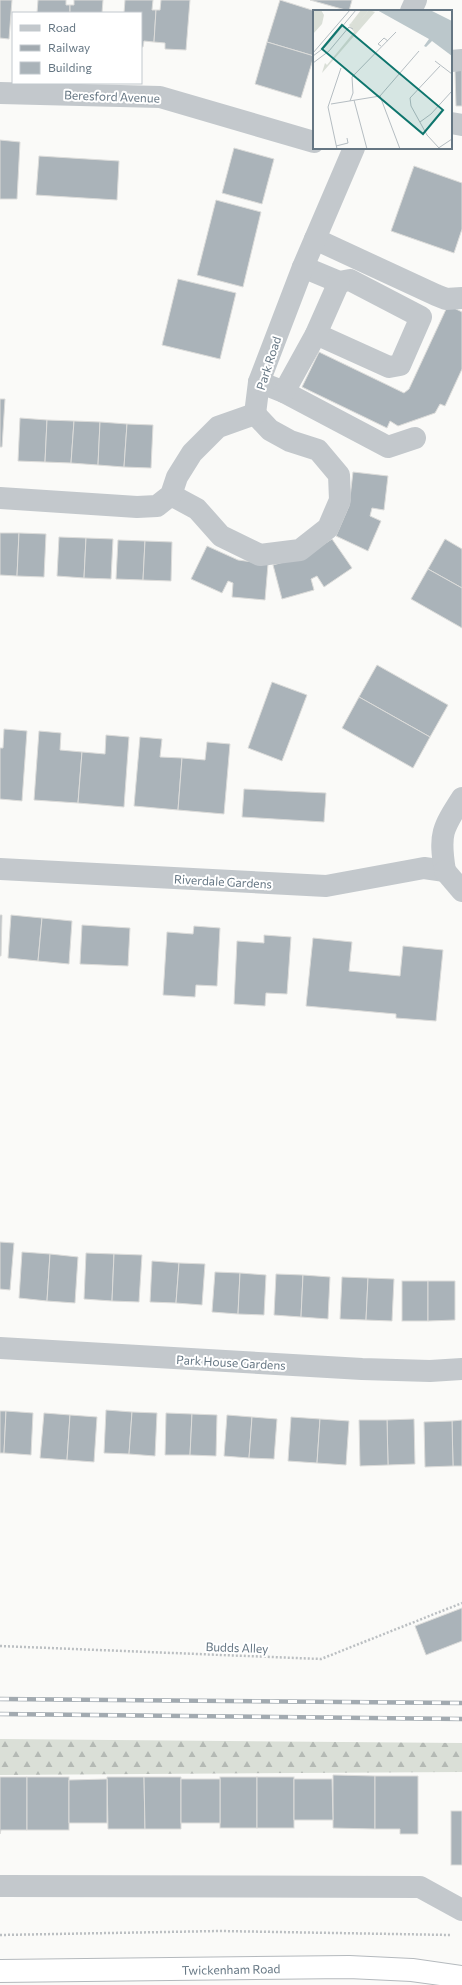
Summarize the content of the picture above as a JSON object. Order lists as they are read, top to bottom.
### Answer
{
  "streets": {
    "highway": ["Twickenham Road"],
    "street": [
      "Beresford Avenue",
      "Park Road",
      "Riverdale Gardens",
      "Park House Gardens"
    ],
    "path": ["Budds Alley"]
  },
  "legend": ["Road", "Railway", "Building"]
}
